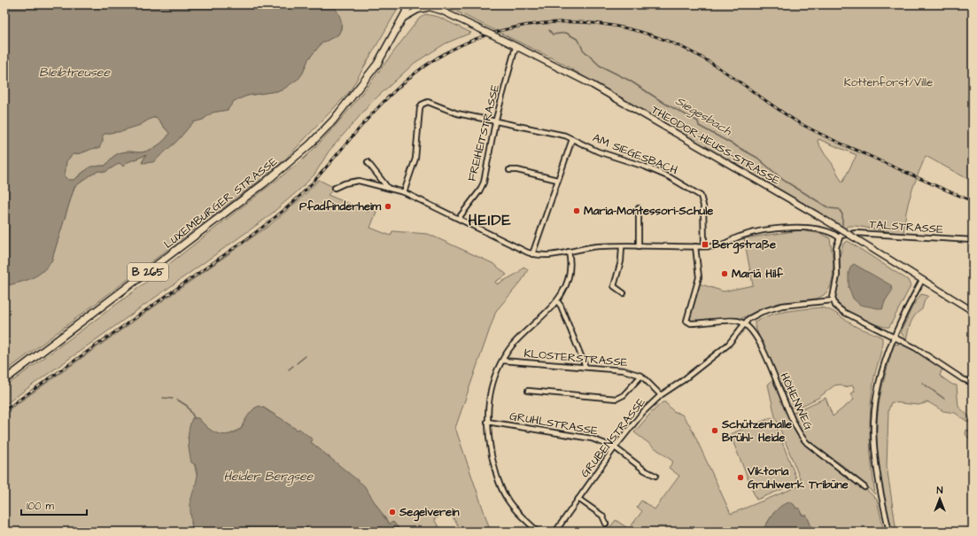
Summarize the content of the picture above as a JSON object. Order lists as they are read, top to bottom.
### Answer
{
  "streets": {
    "main road": ["THEODOR-HEUSS-STRASSE", "LUXEMBURGER STRASSE", "B 265"],
    "street": [
      "FREIHEITSTRASSE",
      "AM SIEGESBACH",
      "TALSTRASSE",
      "KLOSTERSTRASSE",
      "HÖHENWEG",
      "GRUHLSTRASSE",
      "GRUBENSTRASSE"
    ]
  },
  "crossings": [
    ["FREIHEITSTRASSE", "THEODOR-HEUSS-STRASSE"],
    ["FREIHEITSTRASSE", "AM SIEGESBACH"],
    ["KLOSTERSTRASSE", "GRUBENSTRASSE"],
    ["HÖHENWEG", "GRUBENSTRASSE"],
    ["GRUHLSTRASSE", "GRUBENSTRASSE"]
  ],
  "districts": ["HEIDE"],
  "water": ["Bleibtreusee", "Siegesbach", "Heider Bergsee"],
  "parks": ["Kottenforst/Ville"],
  "places": {
    "other": [
      "Pfadfinderheim",
      "Maria-Montessori-Schule",
      "Mariä Hilf",
      "Schützenhalle Brühl- Heide",
      "Viktoria Gruhlwerk Tribüne",
      "Segelverein"
    ],
    "transit": ["Bergstraße"]
  },
  "scale_bar": "100 m",
  "north": "top"
}
